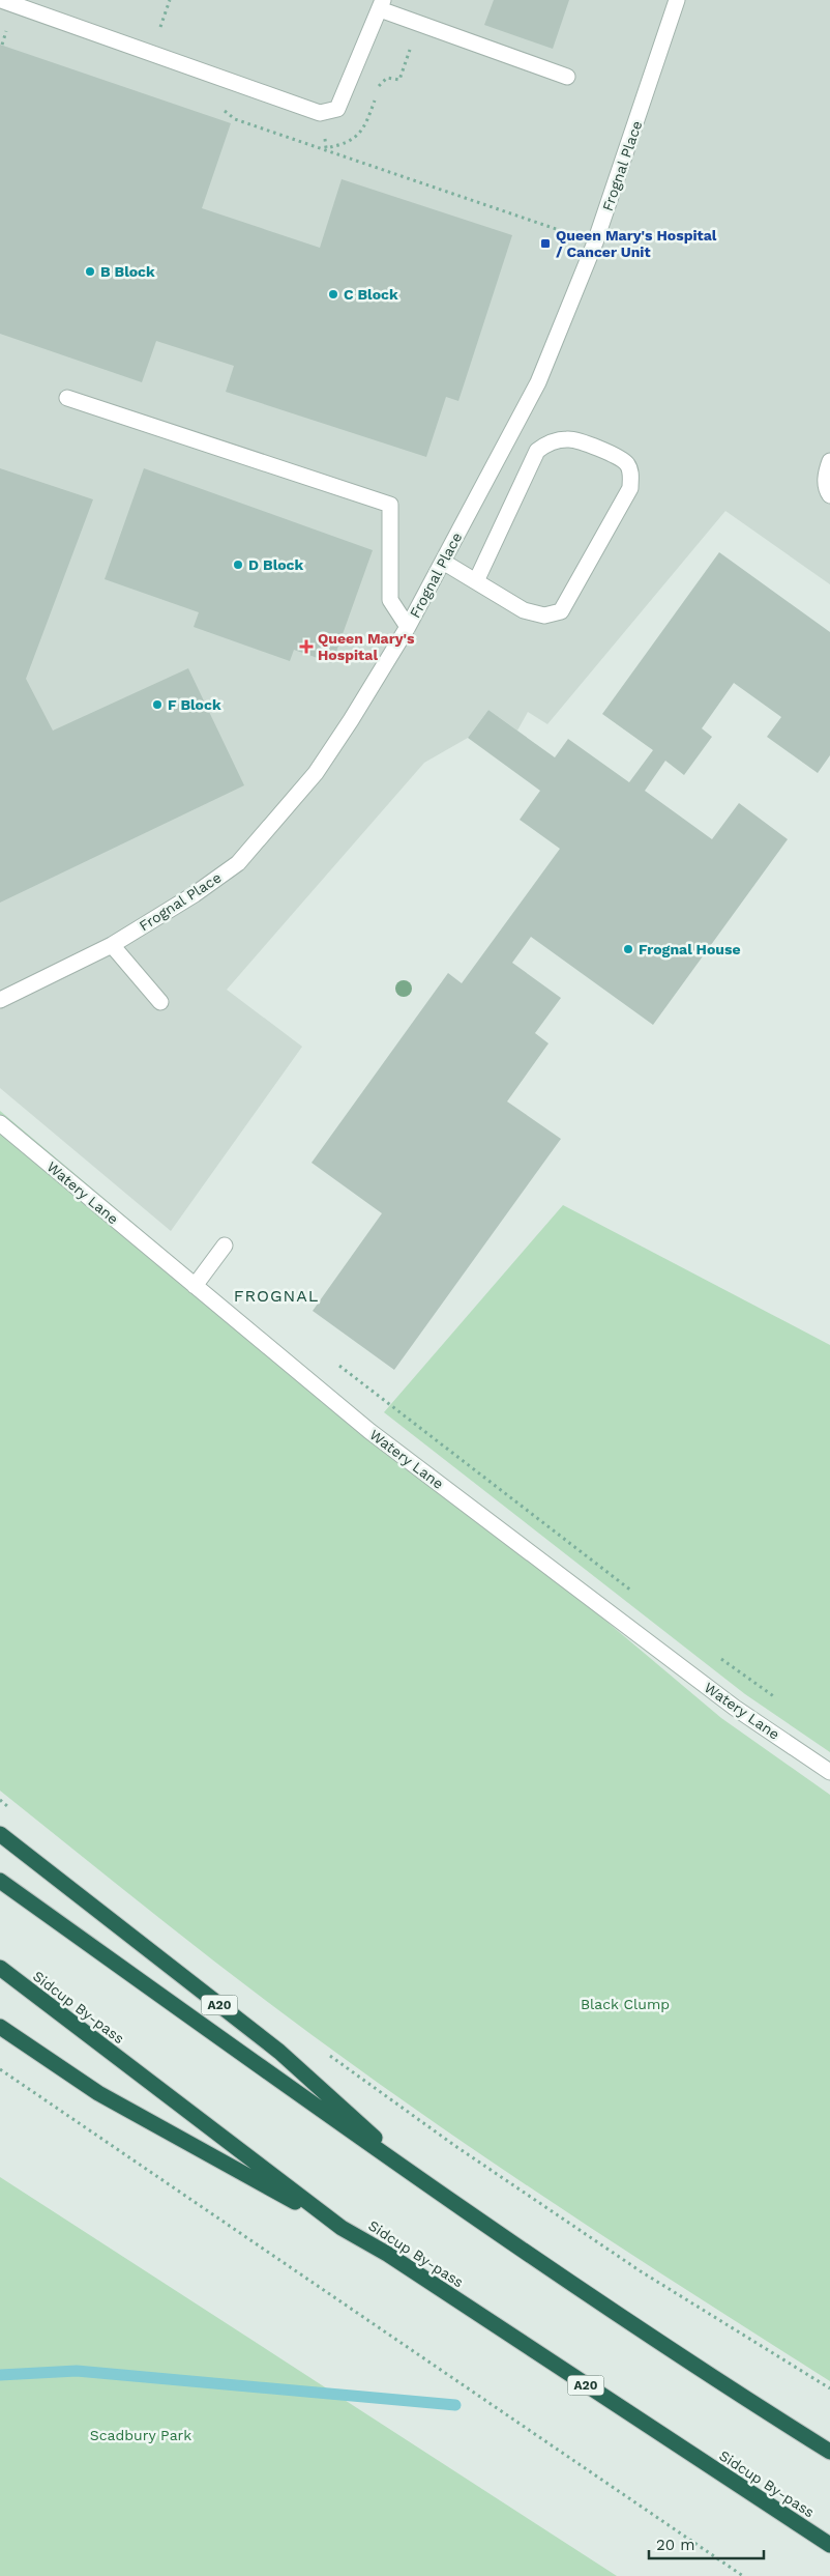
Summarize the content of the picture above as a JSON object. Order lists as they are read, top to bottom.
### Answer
{
  "streets": {
    "highway": ["A20", "Sidcup By-pass"],
    "street": ["Frognal Place", "Watery Lane"]
  },
  "crossings": [
    ["A20", "Sidcup By-pass"]
  ],
  "districts": ["FROGNAL"],
  "parks": ["Black Clump", "Scadbury Park"],
  "places": {
    "transit": ["Queen Mary's Hospital / Cancer Unit"],
    "other": [
      "B Block",
      "C Block",
      "D Block",
      "F Block",
      "Frognal House"
    ],
    "health": ["Queen Mary's Hospital"]
  },
  "scale_bar": "20 m"
}
